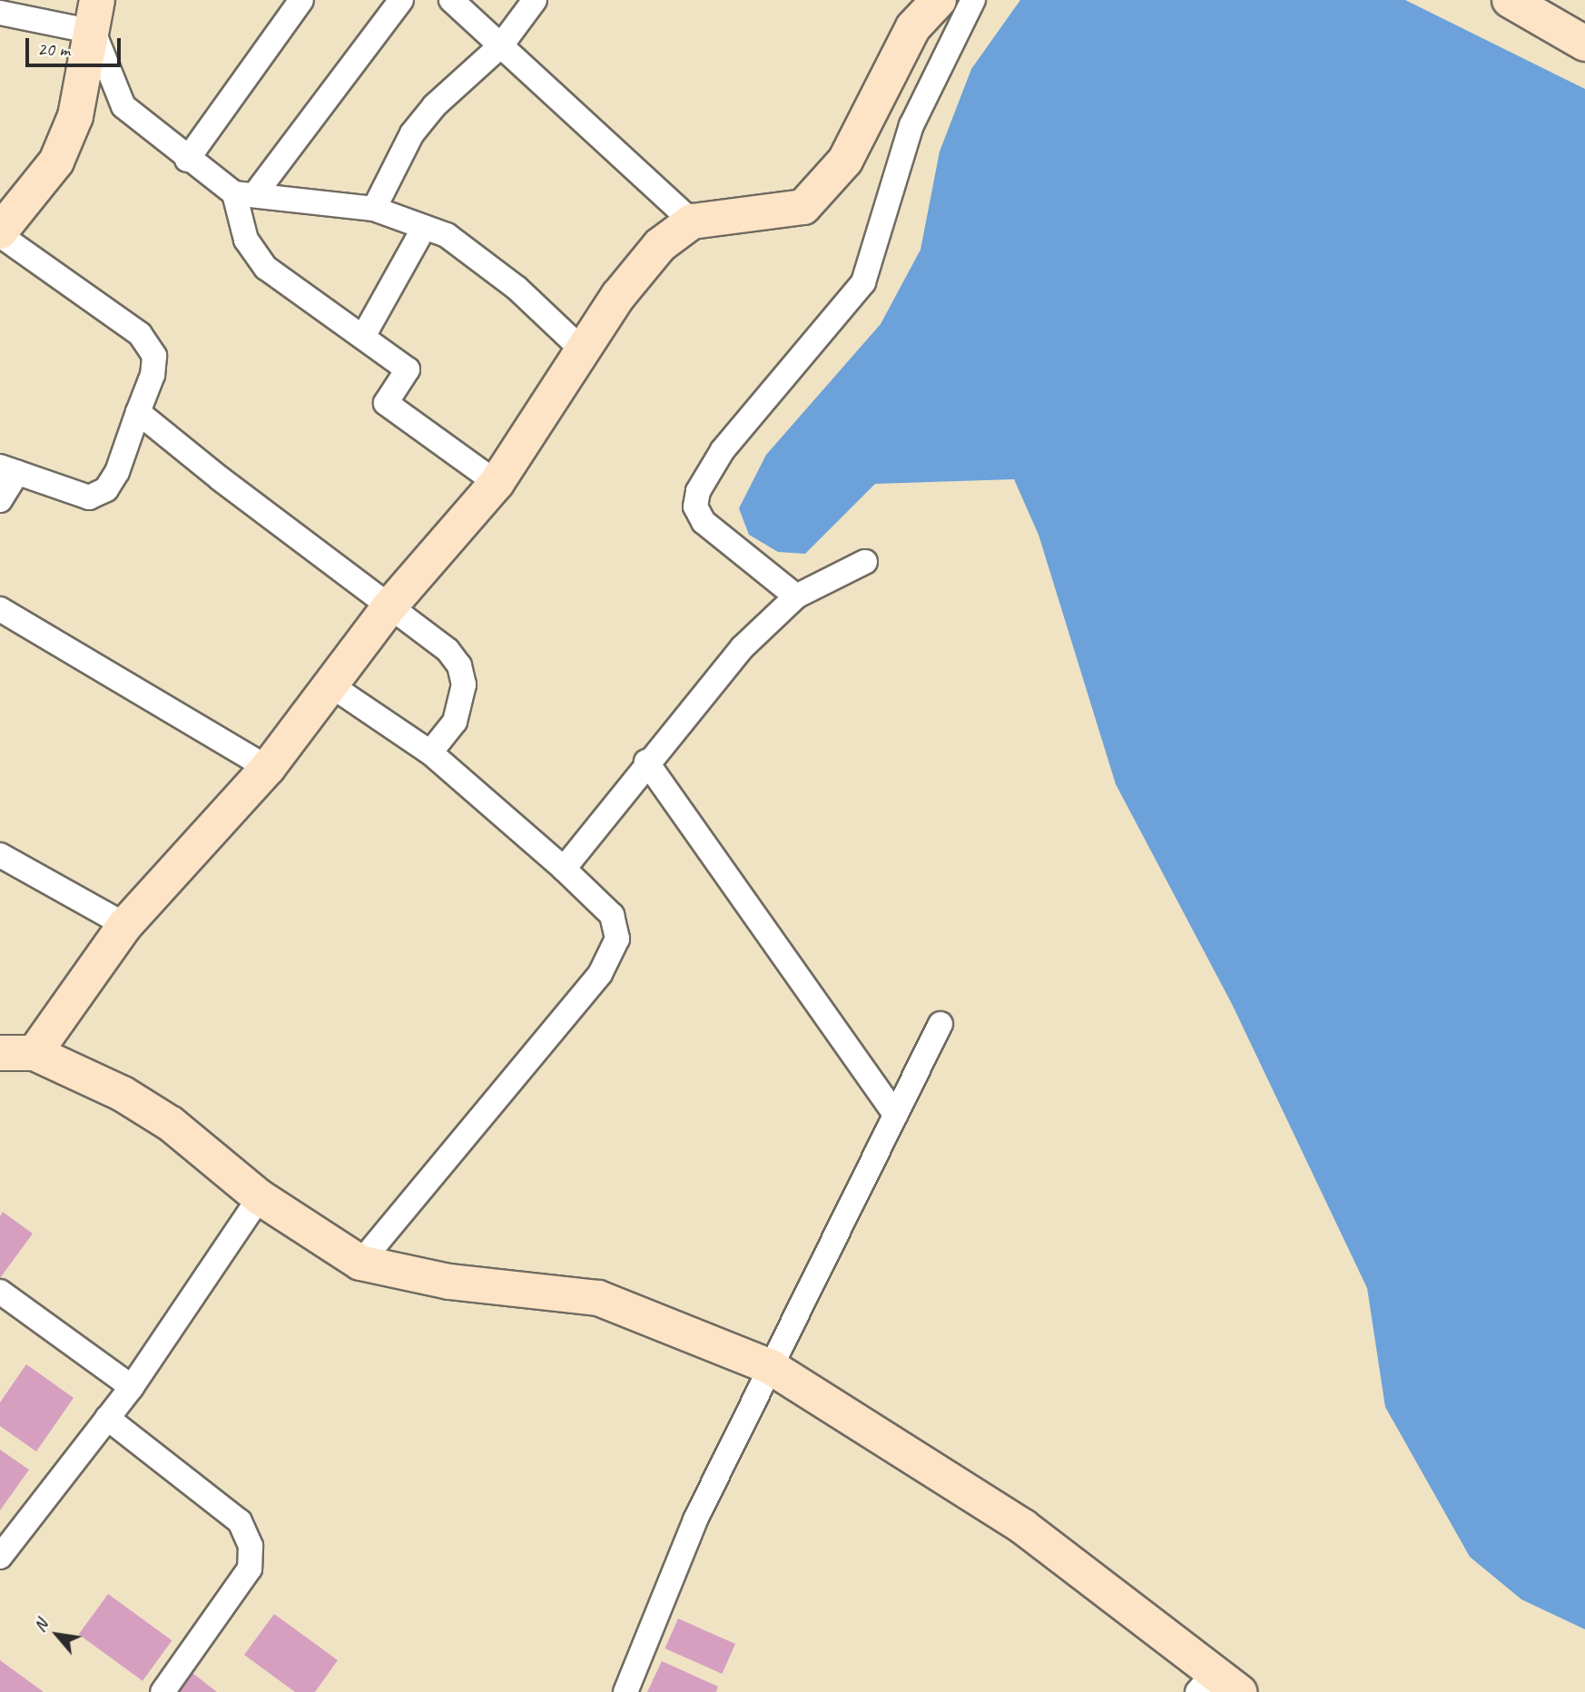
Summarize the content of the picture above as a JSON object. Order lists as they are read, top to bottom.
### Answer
{
  "scale_bar": "20 m",
  "north": "top left"
}
